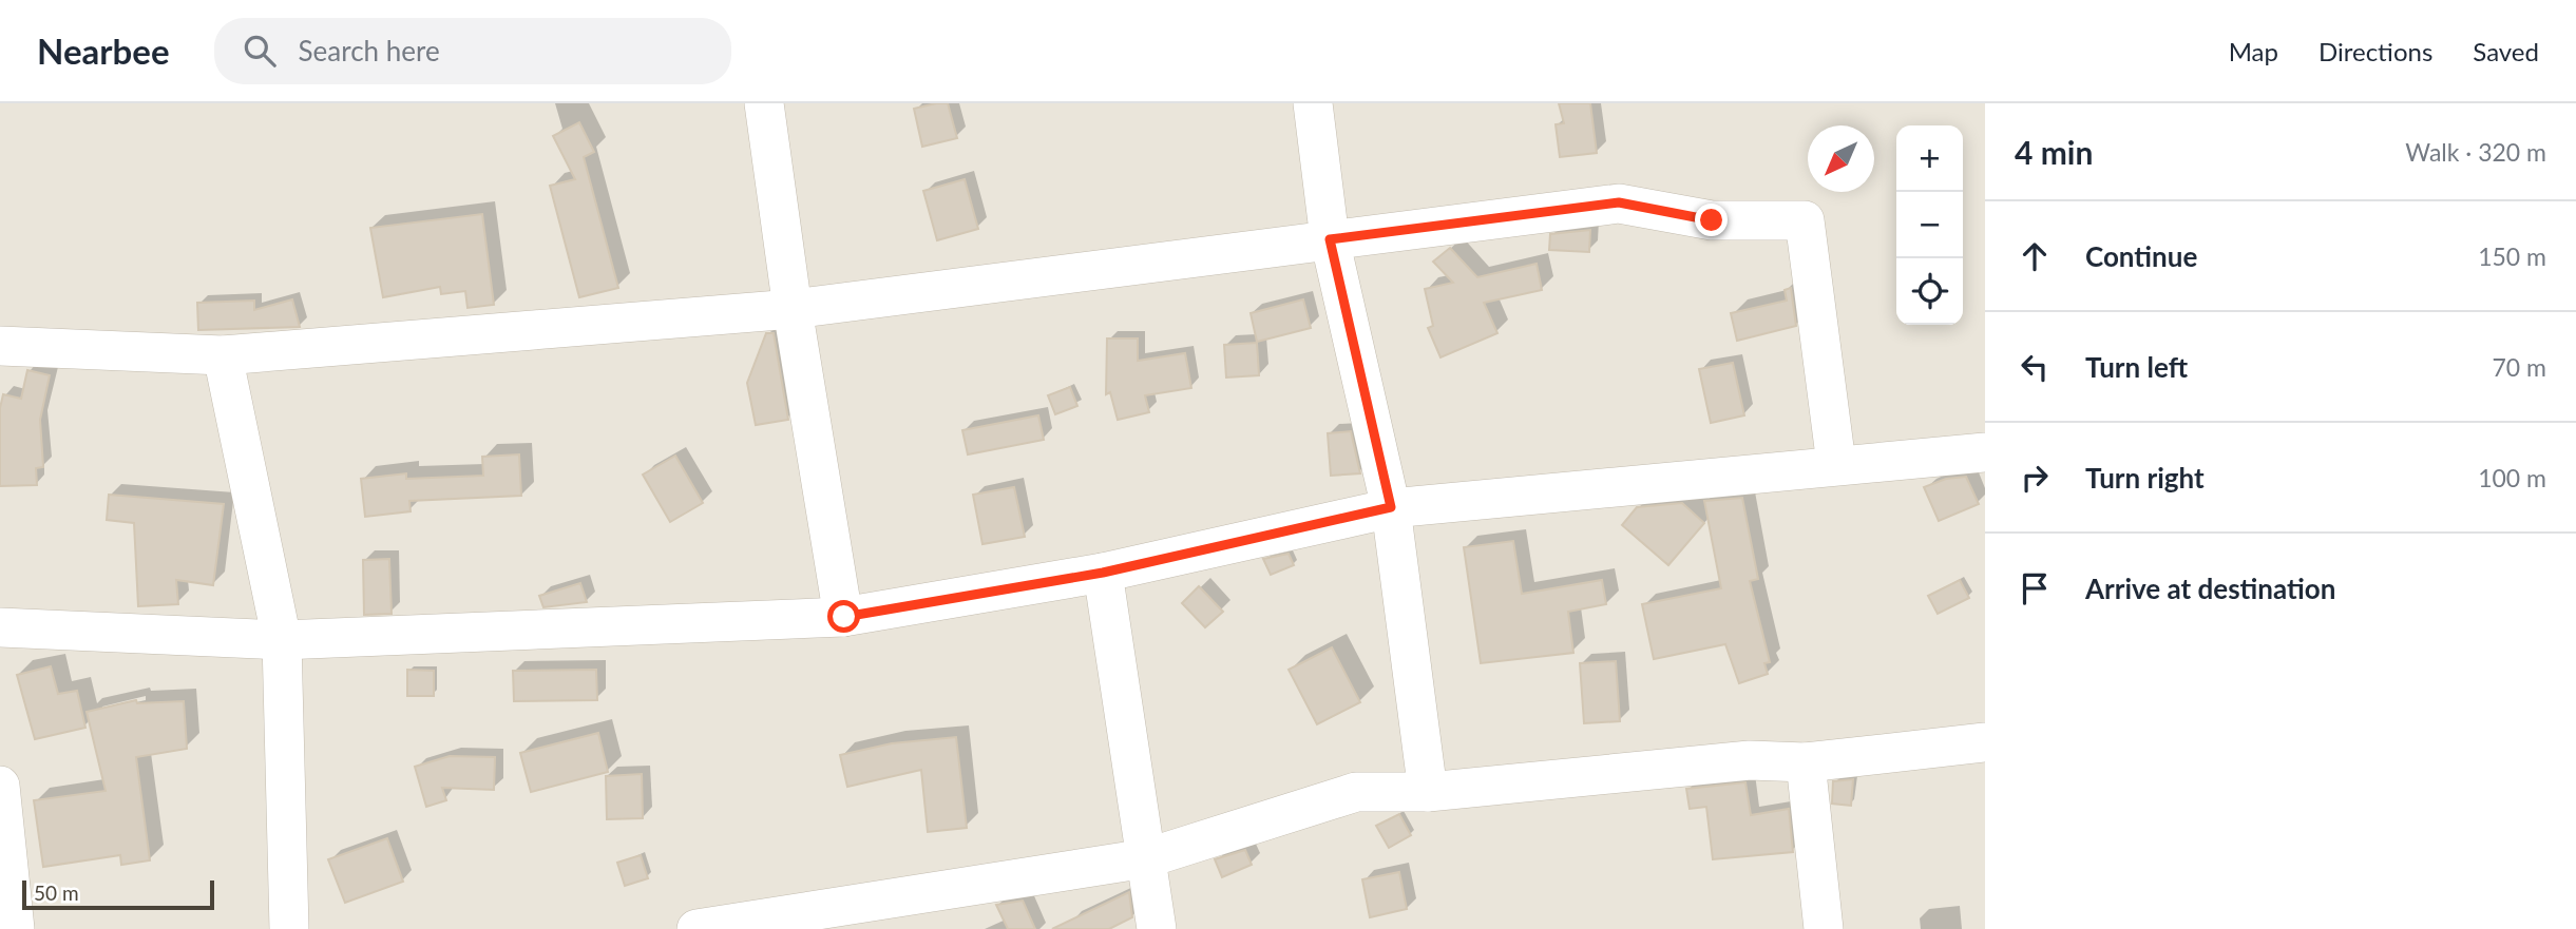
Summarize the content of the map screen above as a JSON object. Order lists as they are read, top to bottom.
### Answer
{
  "scale_bar": "50 m",
  "north": "bottom left",
  "page": {
    "header": "Nearbee",
    "search": "Search here",
    "nav": ["Map", "Directions", "Saved"],
    "heading": ["4 min", "Walk · 320 m"],
    "map_buttons": ["+", "−"],
    "list": [
      ["Continue", "150 m"],
      ["Turn left", "70 m"],
      ["Turn right", "100 m"],
      "Arrive at destination"
    ],
    "scale": "50 m"
  }
}
